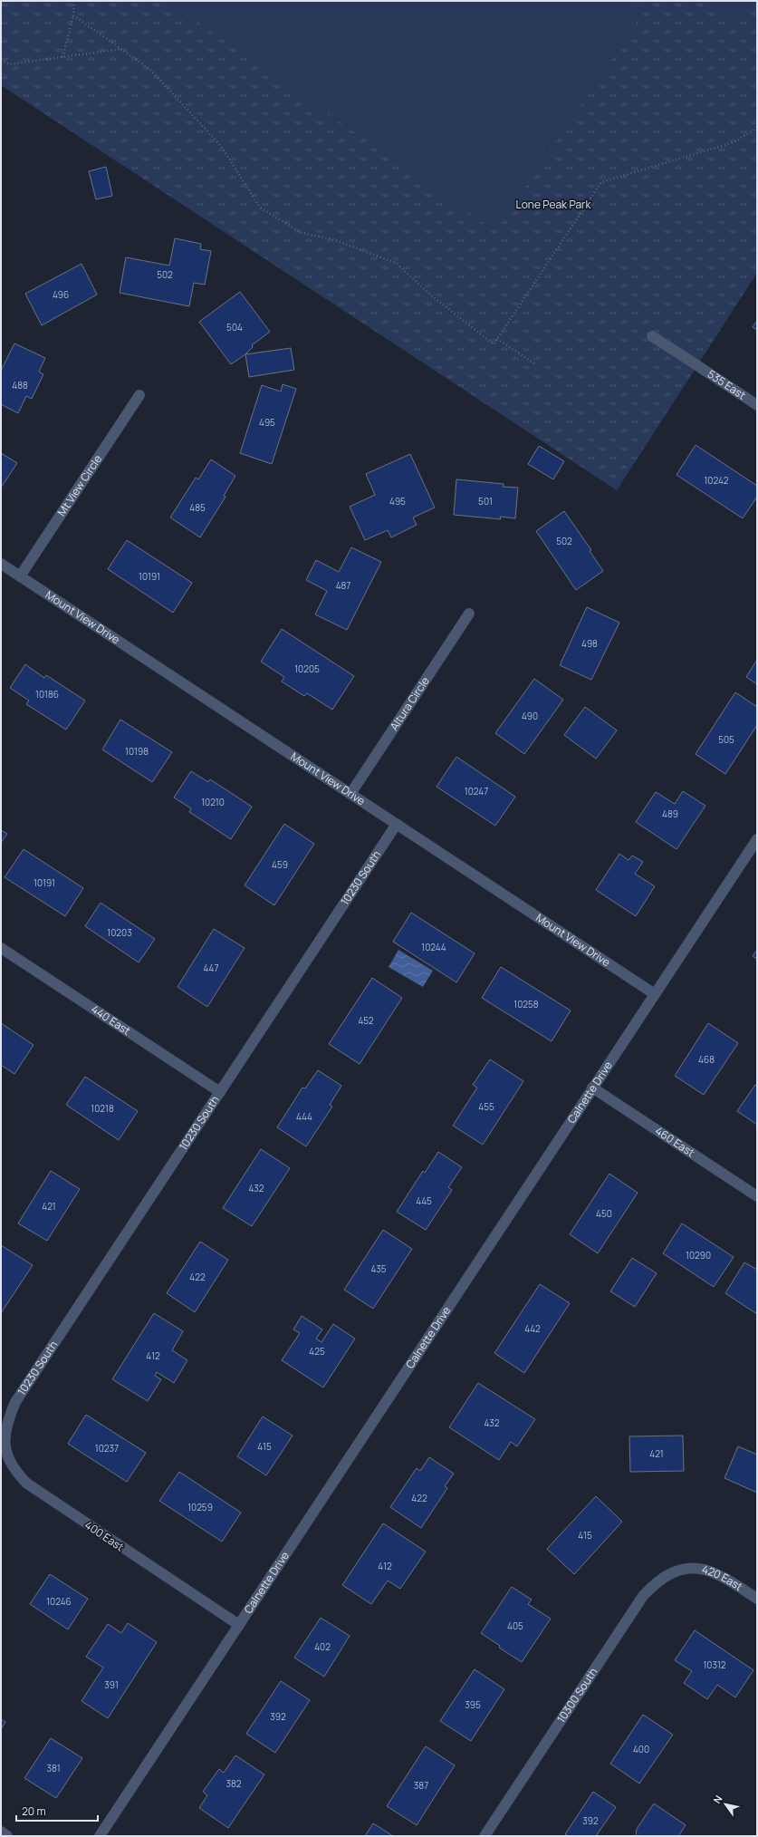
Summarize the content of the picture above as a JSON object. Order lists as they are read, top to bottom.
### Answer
{
  "streets": {
    "street": [
      "535 East",
      "Mt View Circle",
      "Mount View Drive",
      "Altura Circle",
      "10230 South",
      "440 East",
      "Calnette Drive",
      "460 East",
      "400 East",
      "420 East",
      "10300 South"
    ]
  },
  "crossings": [
    ["Mt View Circle", "Mount View Drive"],
    ["Mount View Drive", "Altura Circle"],
    ["Mount View Drive", "10230 South"],
    ["Mount View Drive", "Calnette Drive"],
    ["10230 South", "440 East"],
    ["10230 South", "400 East"],
    ["Calnette Drive", "460 East"],
    ["Calnette Drive", "400 East"],
    ["420 East", "10300 South"]
  ],
  "parks": ["Lone Peak Park"],
  "house_numbers": [
    "502",
    "496",
    "504",
    "488",
    "495",
    "10242",
    "495",
    "501",
    "485",
    "502",
    "10191",
    "487",
    "498",
    "10205",
    "10186",
    "490",
    "505",
    "10198",
    "10247",
    "10210",
    "489",
    "459",
    "10191",
    "10203",
    "10244",
    "447",
    "10258",
    "452",
    "468",
    "455",
    "10218",
    "444",
    "432",
    "445",
    "421",
    "450",
    "10290",
    "435",
    "422",
    "442",
    "425",
    "412",
    "432",
    "415",
    "10237",
    "421",
    "422",
    "10259",
    "415",
    "412",
    "10246",
    "405",
    "402",
    "10312",
    "391",
    "395",
    "392",
    "400",
    "381",
    "382",
    "387",
    "392"
  ],
  "scale_bar": "20 m",
  "north": "top left"
}
